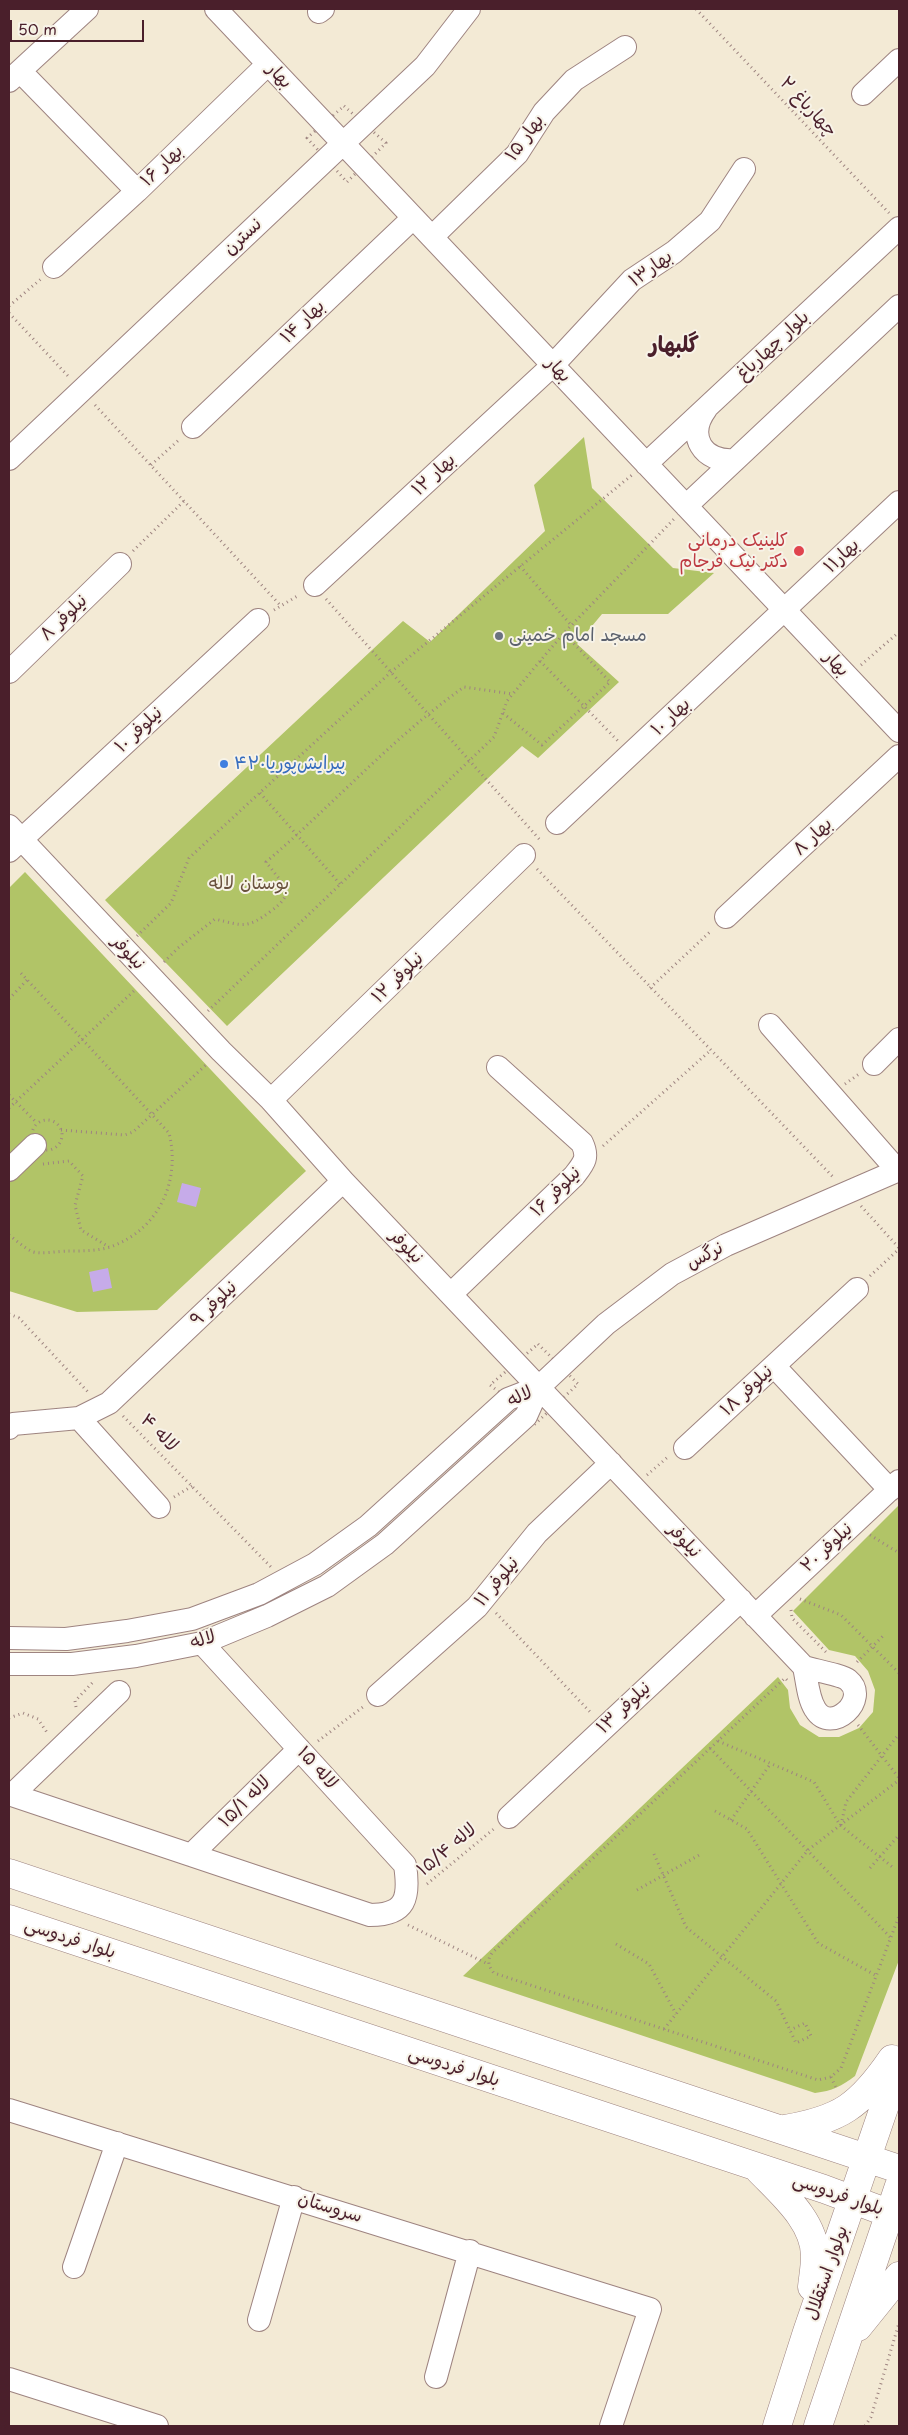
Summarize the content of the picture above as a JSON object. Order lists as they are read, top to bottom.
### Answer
{
  "streets": {
    "main road": ["بلوار فردوسی", "بولوار استقلال"],
    "street": [
      "بهار",
      "بهار ۱۵",
      "بهار ۱۶",
      "نسترن",
      "بهار۱۳",
      "بهار ۱۴",
      "بلوار چهارباغ",
      "بهار ۱۲",
      "بهار۱۱",
      "نیلوفر ۸",
      "بهار ۱۰",
      "نیلوفر ۱۰",
      "بهار ۸",
      "نیلوفر",
      "نیلوفر ۱۲",
      "نیلوفر ۱۶",
      "نرگس",
      "نیلوفر ۹",
      "نیلوفر ۱۸",
      "لاله",
      "نیلوفر ۲۰",
      "نیلوفر ۱۱",
      "نیلوفر ۱۳",
      "لاله ۱۵",
      "لاله ۱۵/۱",
      "سروستان"
    ],
    "path": ["چهارباغ ۲", "لاله ۴", "لاله ۱۵/۴"]
  },
  "crossings": [
    ["بهار", "بهار ۱۵"],
    ["بهار", "بهار ۱۶"],
    ["بهار", "نسترن"],
    ["بهار", "بهار۱۳"],
    ["بهار", "بهار ۱۴"],
    ["بهار", "بلوار چهارباغ"],
    ["بهار", "بهار ۱۲"],
    ["بهار", "بهار۱۱"],
    ["بهار", "بهار ۱۰"],
    ["چهارباغ ۲", "بلوار چهارباغ"],
    ["بهار۱۳", "بهار ۱۲"],
    ["بهار۱۱", "بهار ۱۰"],
    ["نیلوفر ۱۰", "نیلوفر"],
    ["نیلوفر", "نیلوفر ۱۲"],
    ["نیلوفر", "نیلوفر ۱۶"],
    ["نیلوفر", "نرگس"],
    ["نیلوفر", "نیلوفر ۹"],
    ["نیلوفر", "لاله"],
    ["نیلوفر", "نیلوفر ۲۰"],
    ["نیلوفر", "نیلوفر ۱۱"],
    ["نیلوفر", "نیلوفر ۱۳"],
    ["نرگس", "لاله"],
    ["نیلوفر ۹", "لاله ۴"],
    ["لاله", "لاله ۴"],
    ["لاله", "لاله ۱۵"],
    ["نیلوفر ۲۰", "نیلوفر ۱۳"],
    ["نیلوفر ۱۳", "لاله ۱۵/۴"],
    ["لاله ۱۵", "لاله ۱۵/۱"],
    ["لاله ۱۵", "لاله ۱۵/۴"],
    ["بلوار فردوسی", "بولوار استقلال"]
  ],
  "districts": ["گلبهار"],
  "parks": ["بوستان لاله"],
  "places": ["کلینیک درمانی دکتر نیک فرجام", "مسجد امام خمینی", "پیرایش‌پوریا۴۲۰"],
  "scale_bar": "50 m"
}
